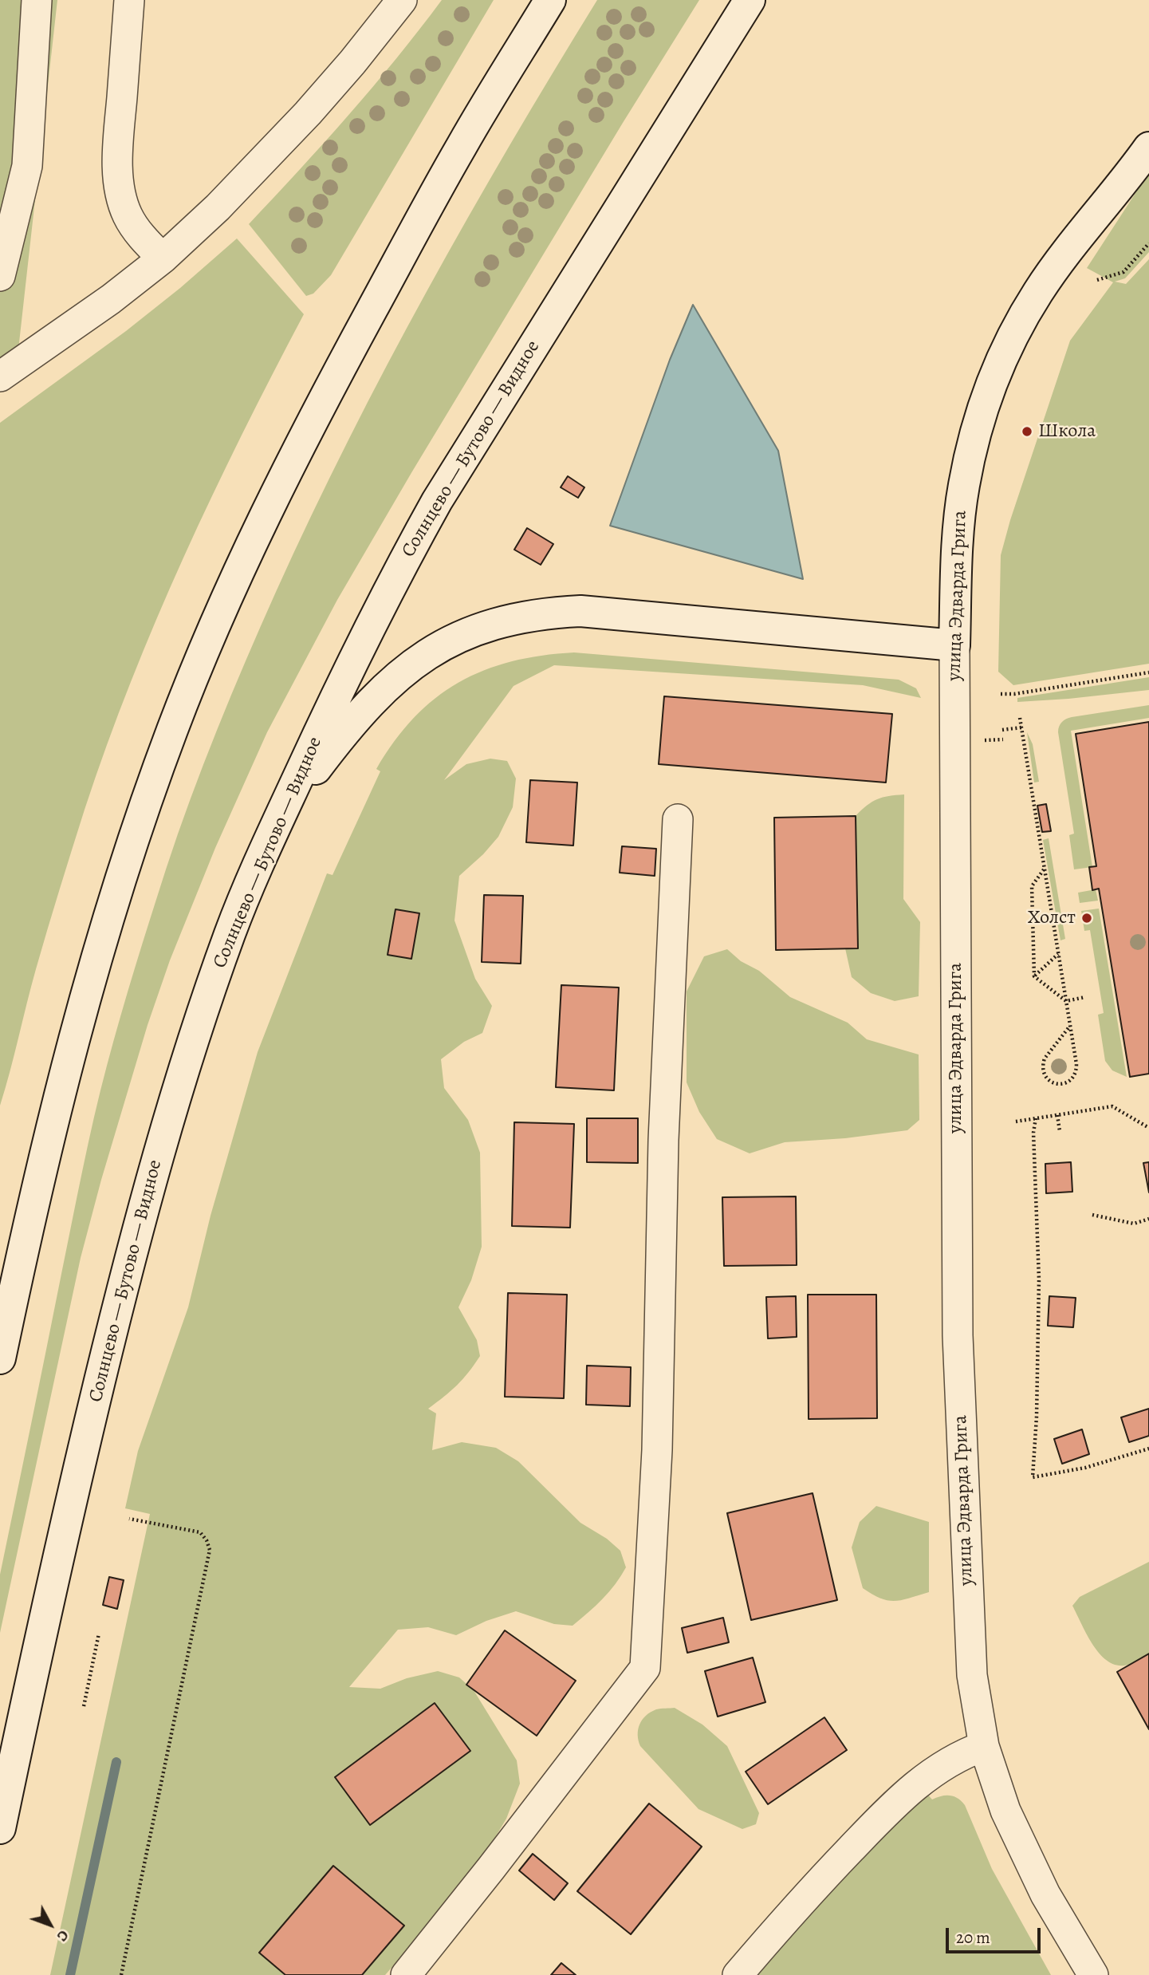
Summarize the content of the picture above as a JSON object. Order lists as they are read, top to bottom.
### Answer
{
  "streets": {
    "main road": ["Солнцево — Бутово — Видное", "улица Эдварда Грига"]
  },
  "places": ["Школа", "Холст"],
  "scale_bar": "20 m",
  "north": "bottom right"
}
